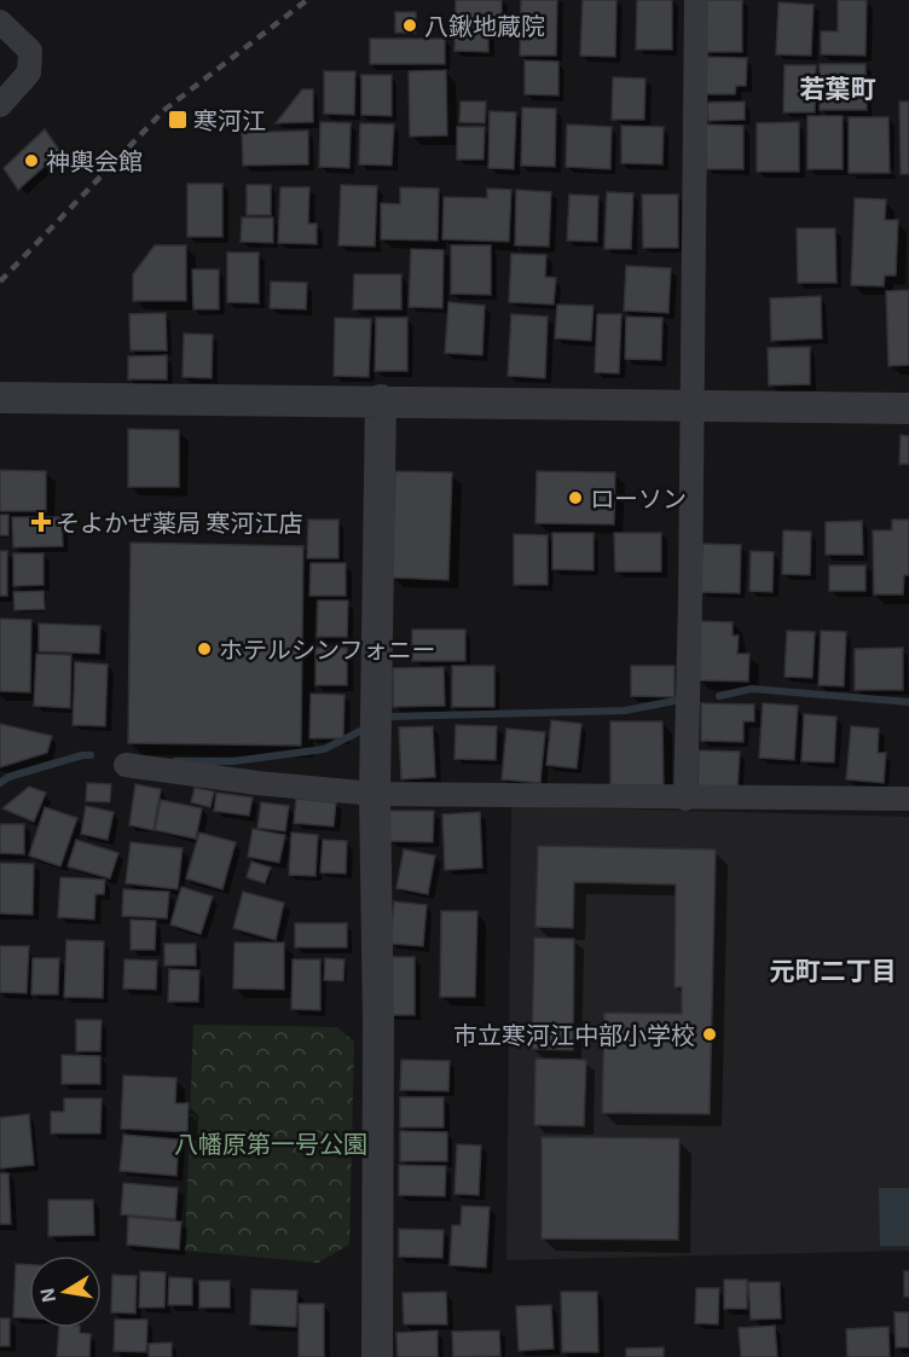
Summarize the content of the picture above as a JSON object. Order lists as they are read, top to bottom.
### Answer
{
  "districts": ["若葉町", "元町二丁目"],
  "parks": ["八幡原第一号公園"],
  "places": {
    "other": [
      "八鍬地蔵院",
      "神輿会館",
      "ローソン",
      "ホテルシンフォニー",
      "市立寒河江中部小学校"
    ],
    "transit": ["寒河江"],
    "health": ["そよかぜ薬局 寒河江店"]
  },
  "north": "left"
}
